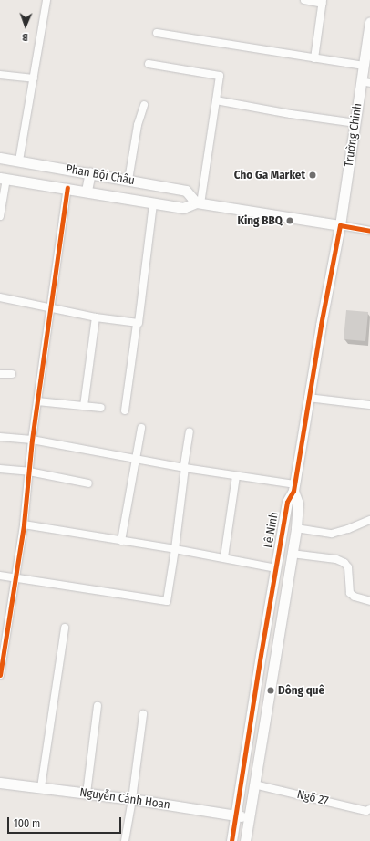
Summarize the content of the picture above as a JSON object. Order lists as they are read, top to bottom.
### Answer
{
  "streets": {
    "street": [
      "Trường Chinh",
      "Phan Bội Châu",
      "Lê Ninh",
      "Ngõ 27",
      "Nguyễn Cảnh Hoan"
    ]
  },
  "crossings": [
    ["Trường Chinh", "Phan Bội Châu"],
    ["Trường Chinh", "Lê Ninh"],
    ["Phan Bội Châu", "Lê Ninh"],
    ["Lê Ninh", "Ngõ 27"],
    ["Lê Ninh", "Nguyễn Cảnh Hoan"]
  ],
  "places": ["Cho Ga Market", "King BBQ", "Dông quê"],
  "scale_bar": "100 m",
  "north": "bottom"
}
